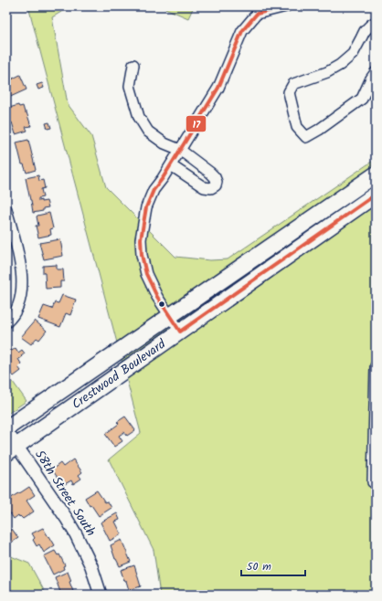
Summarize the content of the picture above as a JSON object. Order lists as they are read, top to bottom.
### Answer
{
  "streets": {
    "main road": ["Crestwood Boulevard"],
    "street": ["58th Street South"]
  },
  "crossings": [
    ["Crestwood Boulevard", "58th Street South"]
  ],
  "lines": ["transit line 17"],
  "scale_bar": "50 m"
}
